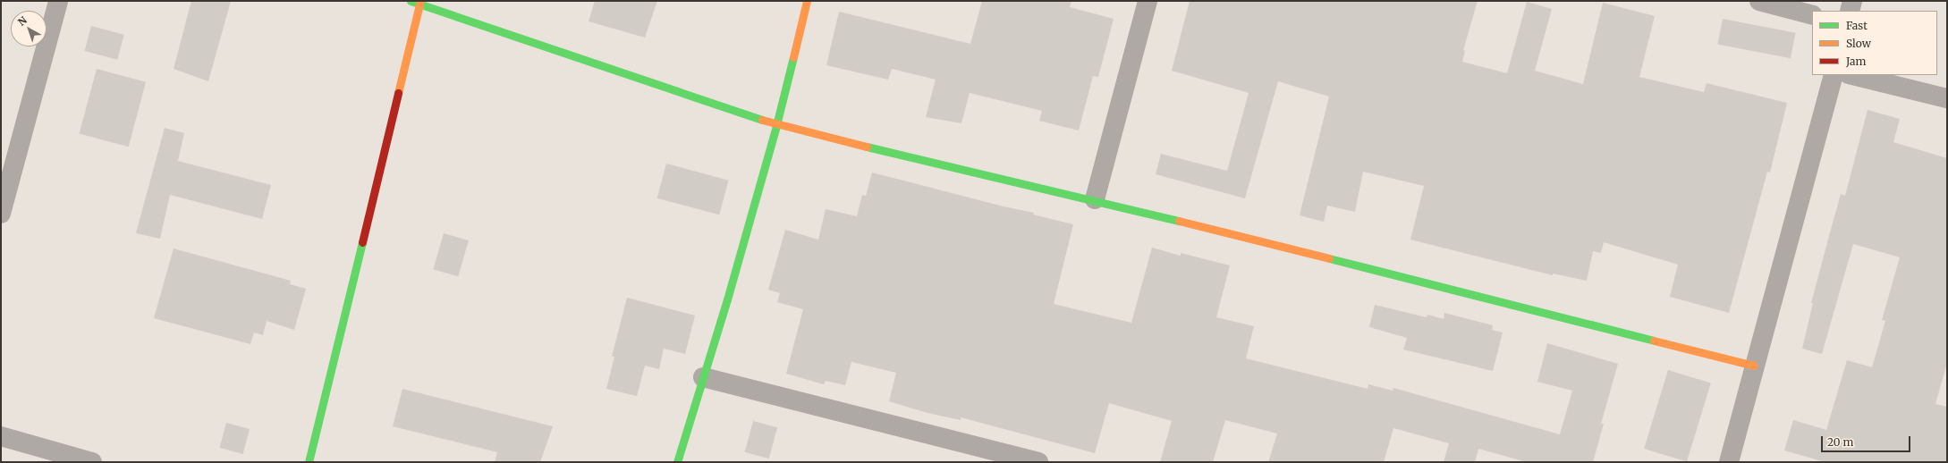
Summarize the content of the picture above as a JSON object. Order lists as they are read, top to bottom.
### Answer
{
  "legend": ["Fast", "Slow", "Jam"],
  "scale_bar": "20 m",
  "north": "top left"
}
